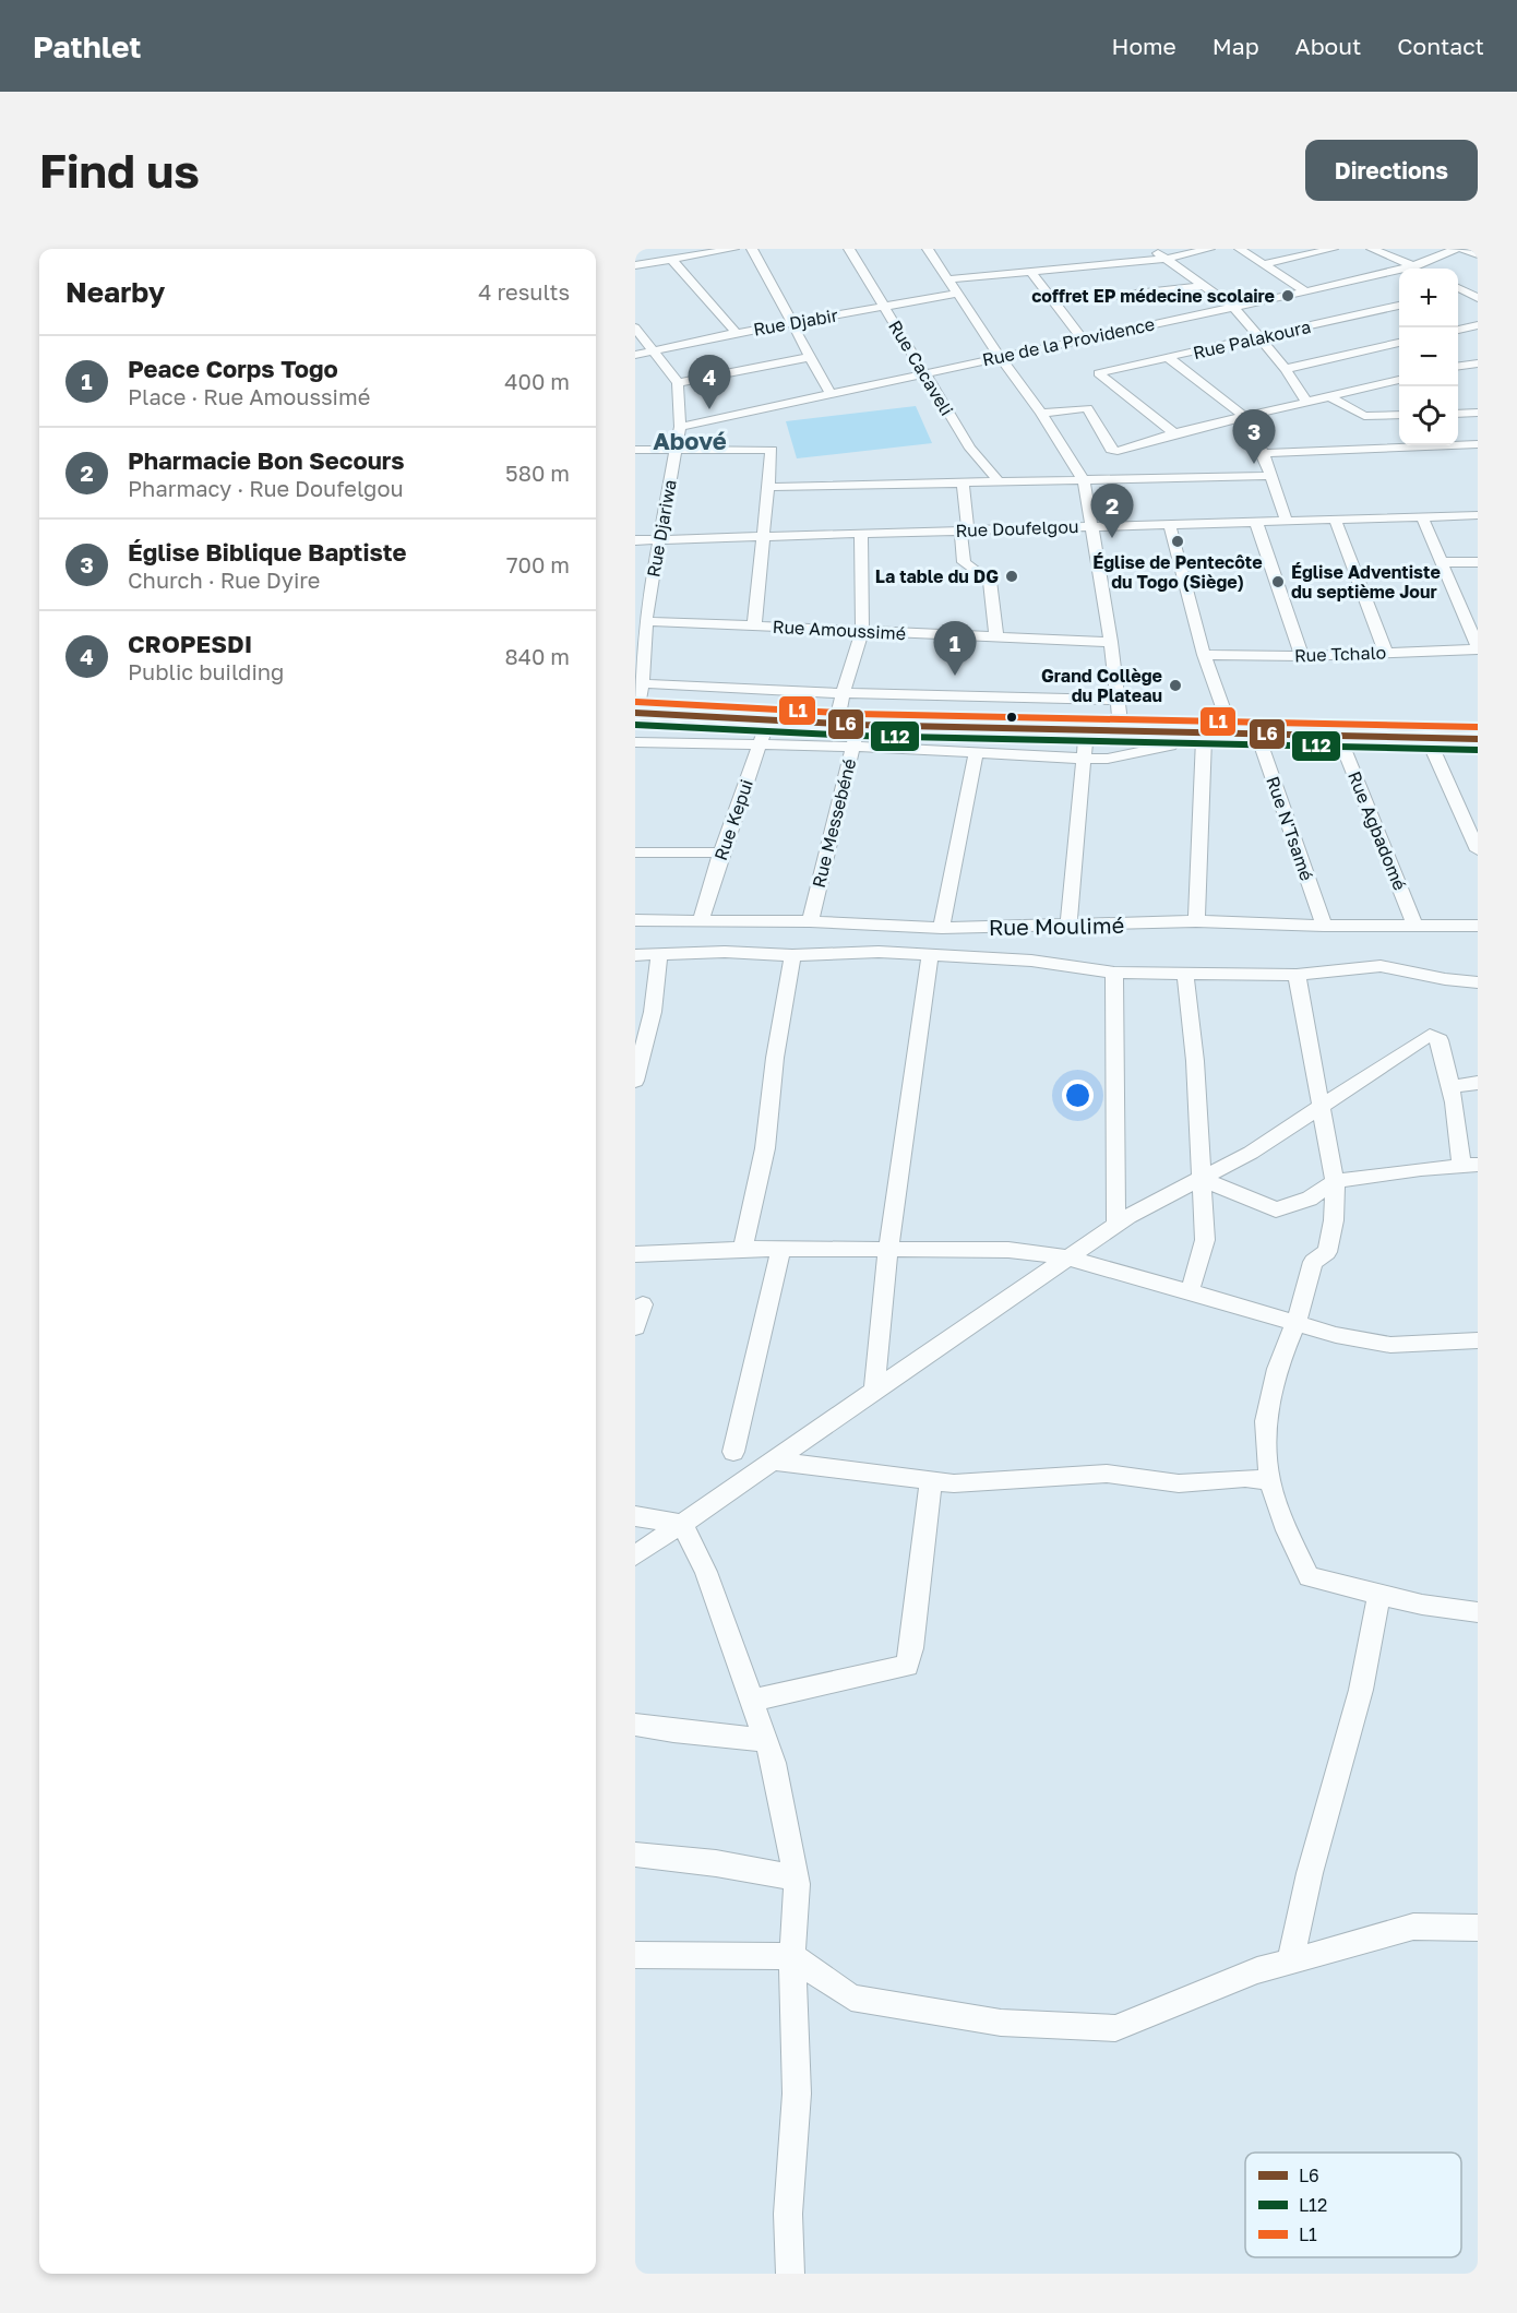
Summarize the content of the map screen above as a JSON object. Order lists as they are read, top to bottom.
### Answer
{
  "streets": {
    "street": [
      "Rue Djabir",
      "Rue Palakoura",
      "Rue de la Providence",
      "Rue Cacaveli",
      "Rue Djariwa",
      "Rue Doufelgou",
      "Rue Amoussimé",
      "Rue Tchalo",
      "Rue Kepui",
      "Rue Messebéné",
      "Rue N'Tsamé",
      "Rue Agbadomé",
      "Rue Moulimé"
    ]
  },
  "crossings": [
    ["Rue Djabir", "Rue Cacaveli"],
    ["Rue de la Providence", "Rue Cacaveli"],
    ["Rue de la Providence", "Rue Djariwa"],
    ["Rue Djariwa", "Rue Doufelgou"],
    ["Rue Djariwa", "Rue Amoussimé"],
    ["Rue Kepui", "Rue Moulimé"],
    ["Rue Messebéné", "Rue Moulimé"],
    ["Rue N'Tsamé", "Rue Moulimé"],
    ["Rue Agbadomé", "Rue Moulimé"]
  ],
  "districts": ["Abové"],
  "places": [
    "coffret EP médecine scolaire",
    "Église de Pentecôte du Togo (Siège)",
    "La table du DG",
    "Église Adventiste du septième Jour",
    "Grand Collège du Plateau"
  ],
  "lines": ["transit line L1", "transit line L6", "transit line L12"],
  "legend": ["L6", "L12", "L1"],
  "page": {
    "header": "Pathlet",
    "nav": [
      "Home",
      "Map",
      "About",
      "Contact"
    ],
    "buttons": "Directions",
    "title": "Find us",
    "heading": ["Nearby", "4 results"],
    "map_buttons": ["+", "−"],
    "list": [
      {
        "mark": "1",
        "name": "Peace Corps Togo",
        "note": "Place · Rue Amoussimé",
        "value": "400 m"
      },
      {
        "mark": "2",
        "name": "Pharmacie Bon Secours",
        "note": "Pharmacy · Rue Doufelgou",
        "value": "580 m"
      },
      {
        "mark": "3",
        "name": "Église Biblique Baptiste",
        "note": "Church · Rue Dyire",
        "value": "700 m"
      },
      {
        "mark": "4",
        "name": "CROPESDI",
        "note": "Public building",
        "value": "840 m"
      }
    ],
    "pins": [
      "4",
      "3",
      "2",
      "1"
    ]
  }
}
